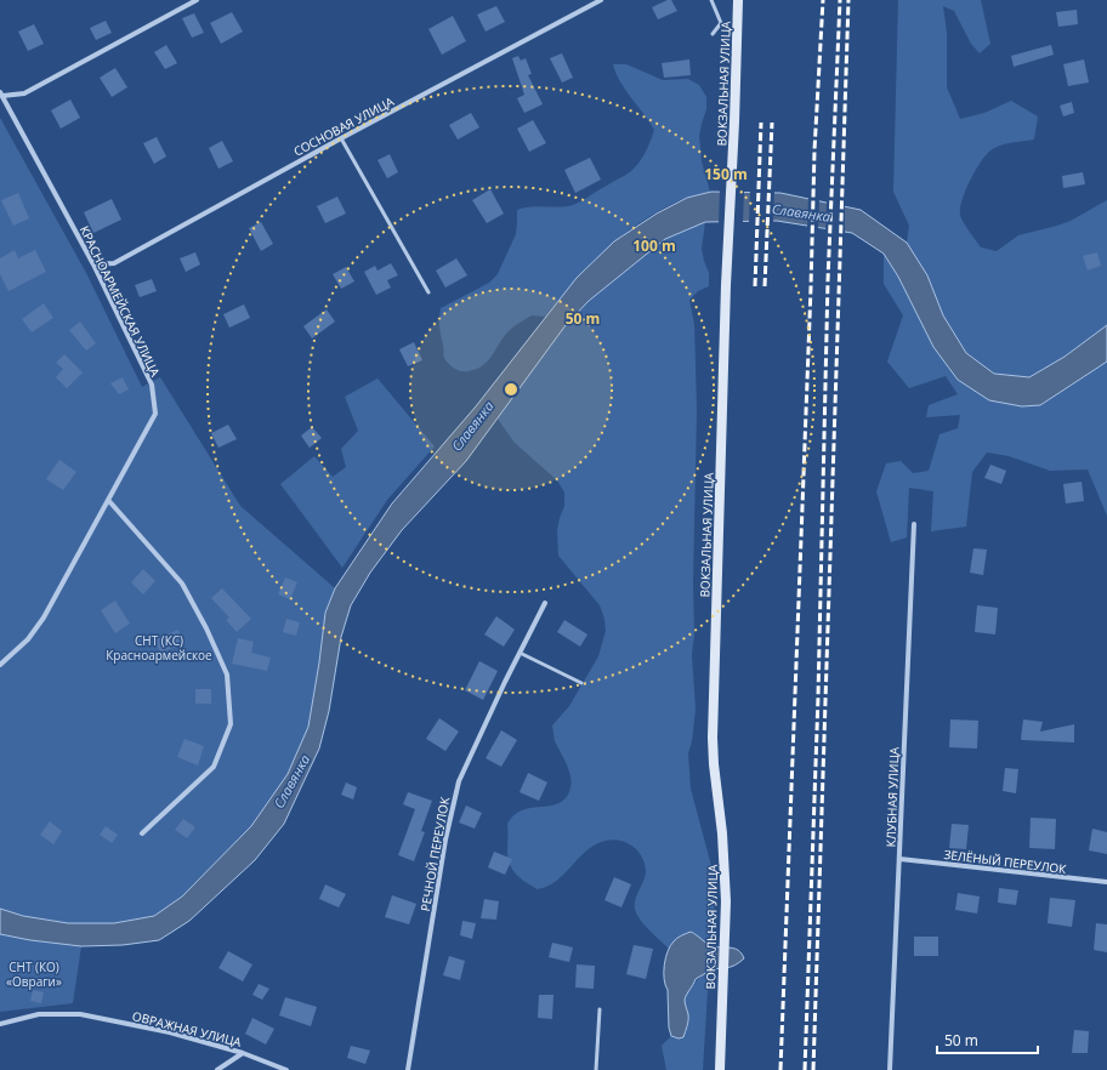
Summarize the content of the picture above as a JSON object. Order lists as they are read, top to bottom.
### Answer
{
  "streets": {
    "street": [
      "ВОКЗАЛЬНАЯ УЛИЦА",
      "СОСНОВАЯ УЛИЦА",
      "КРАСНОАРМЕЙСКАЯ УЛИЦА",
      "КЛУБНАЯ УЛИЦА",
      "РЕЧНОЙ ПЕРЕУЛОК",
      "ЗЕЛЁНЫЙ ПЕРЕУЛОК",
      "ОВРАЖНАЯ УЛИЦА"
    ]
  },
  "crossings": [
    ["СОСНОВАЯ УЛИЦА", "КРАСНОАРМЕЙСКАЯ УЛИЦА"],
    ["КЛУБНАЯ УЛИЦА", "ЗЕЛЁНЫЙ ПЕРЕУЛОК"]
  ],
  "water": ["Славянка"],
  "parks": ["СНТ (КС) Красноармейское", "СНТ (КО) «Овраги»"],
  "scale_bar": "50 m",
  "rings": ["150 m", "100 m", "50 m"]
}
